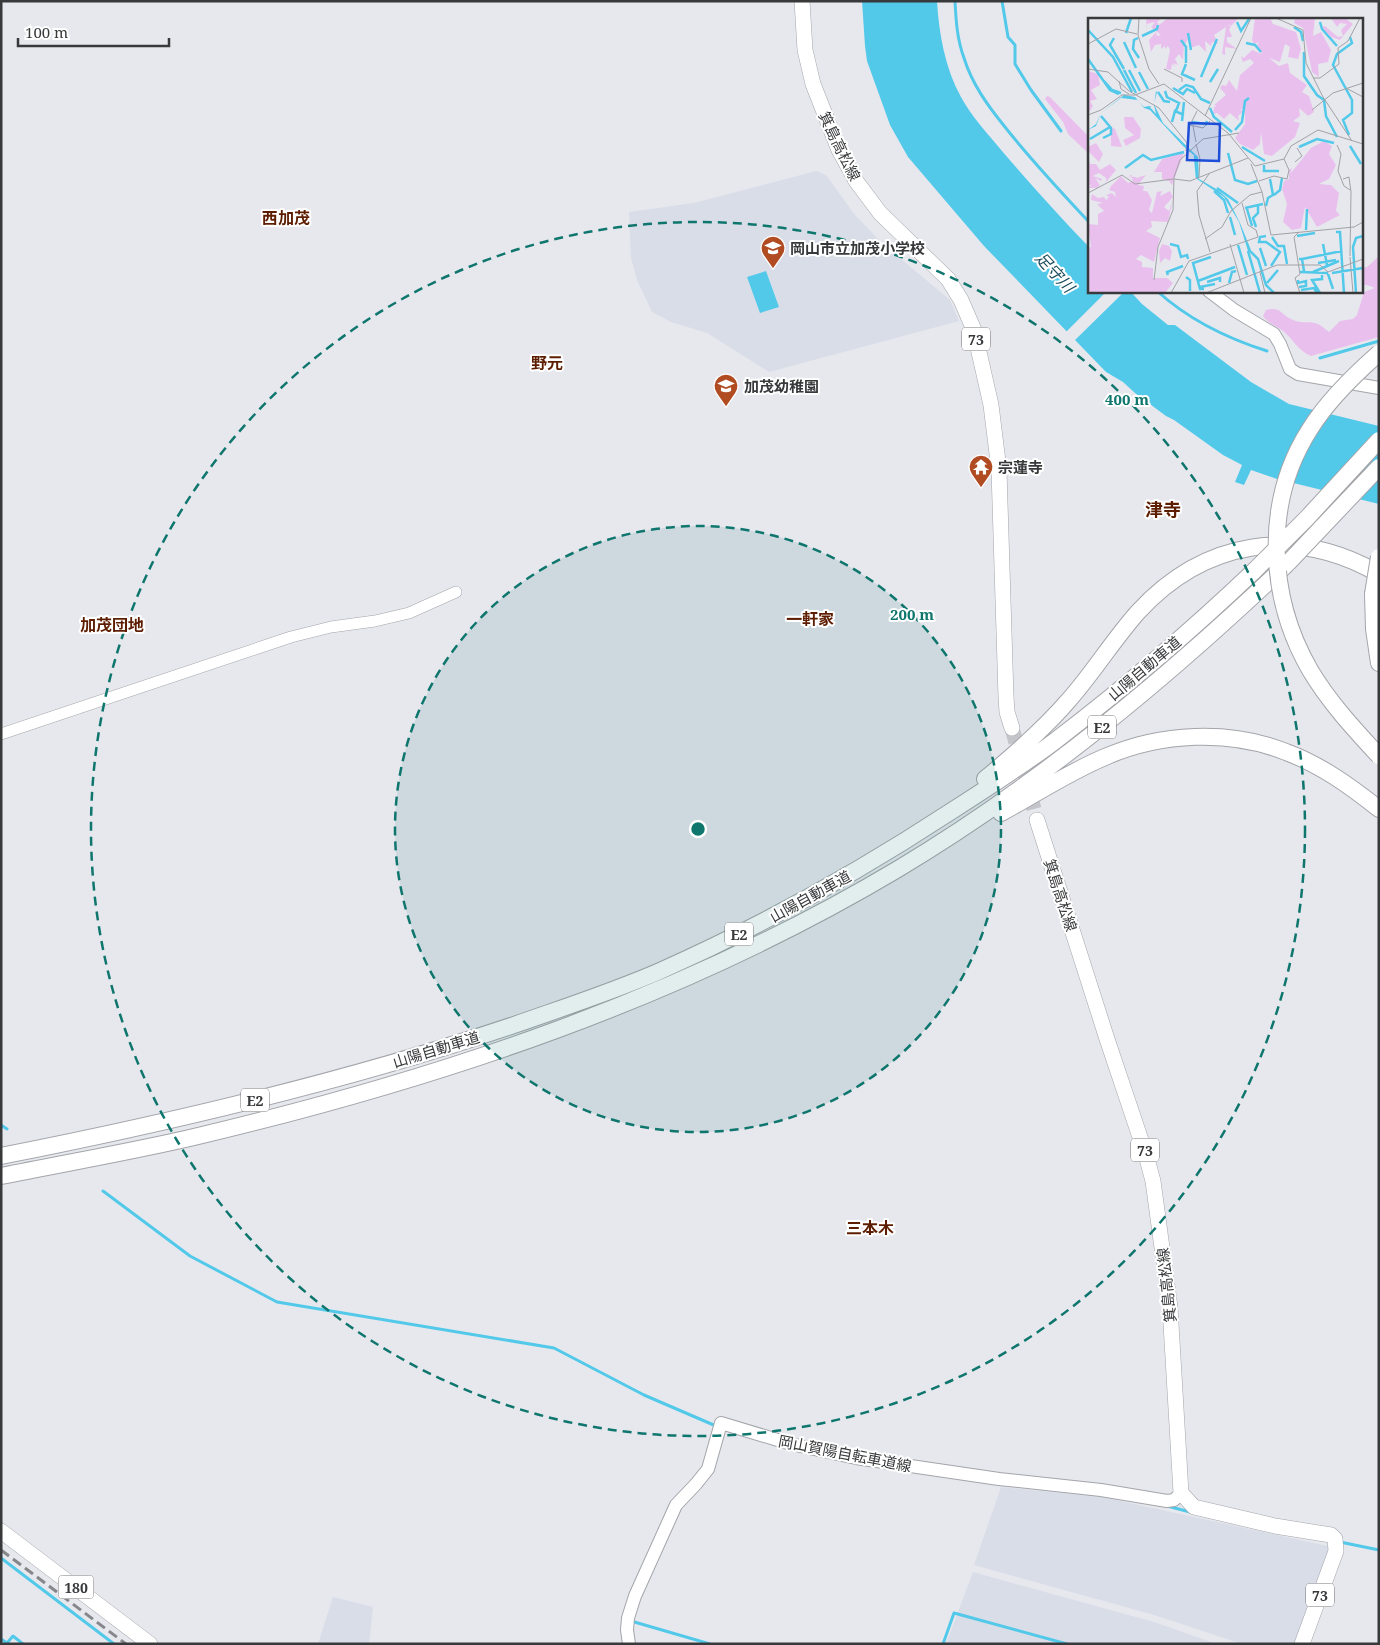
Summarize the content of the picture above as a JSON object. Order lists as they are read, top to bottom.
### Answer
{
  "streets": {
    "highway": ["山陽自動車道", "E2"],
    "main road": [
      "箕島高松線",
      "73",
      "岡山賀陽自転車道線",
      "180"
    ]
  },
  "crossings": [
    ["箕島高松線", "73"],
    ["箕島高松線", "岡山賀陽自転車道線"],
    ["73", "岡山賀陽自転車道線"]
  ],
  "districts": [
    "西加茂",
    "野元",
    "津寺",
    "一軒家",
    "加茂団地",
    "三本木"
  ],
  "water": ["足守川"],
  "places": {
    "school or university": ["岡山市立加茂小学校", "加茂幼稚園"],
    "temple": ["宗蓮寺"]
  },
  "scale_bar": "100 m",
  "rings": ["400 m", "200 m"]
}
